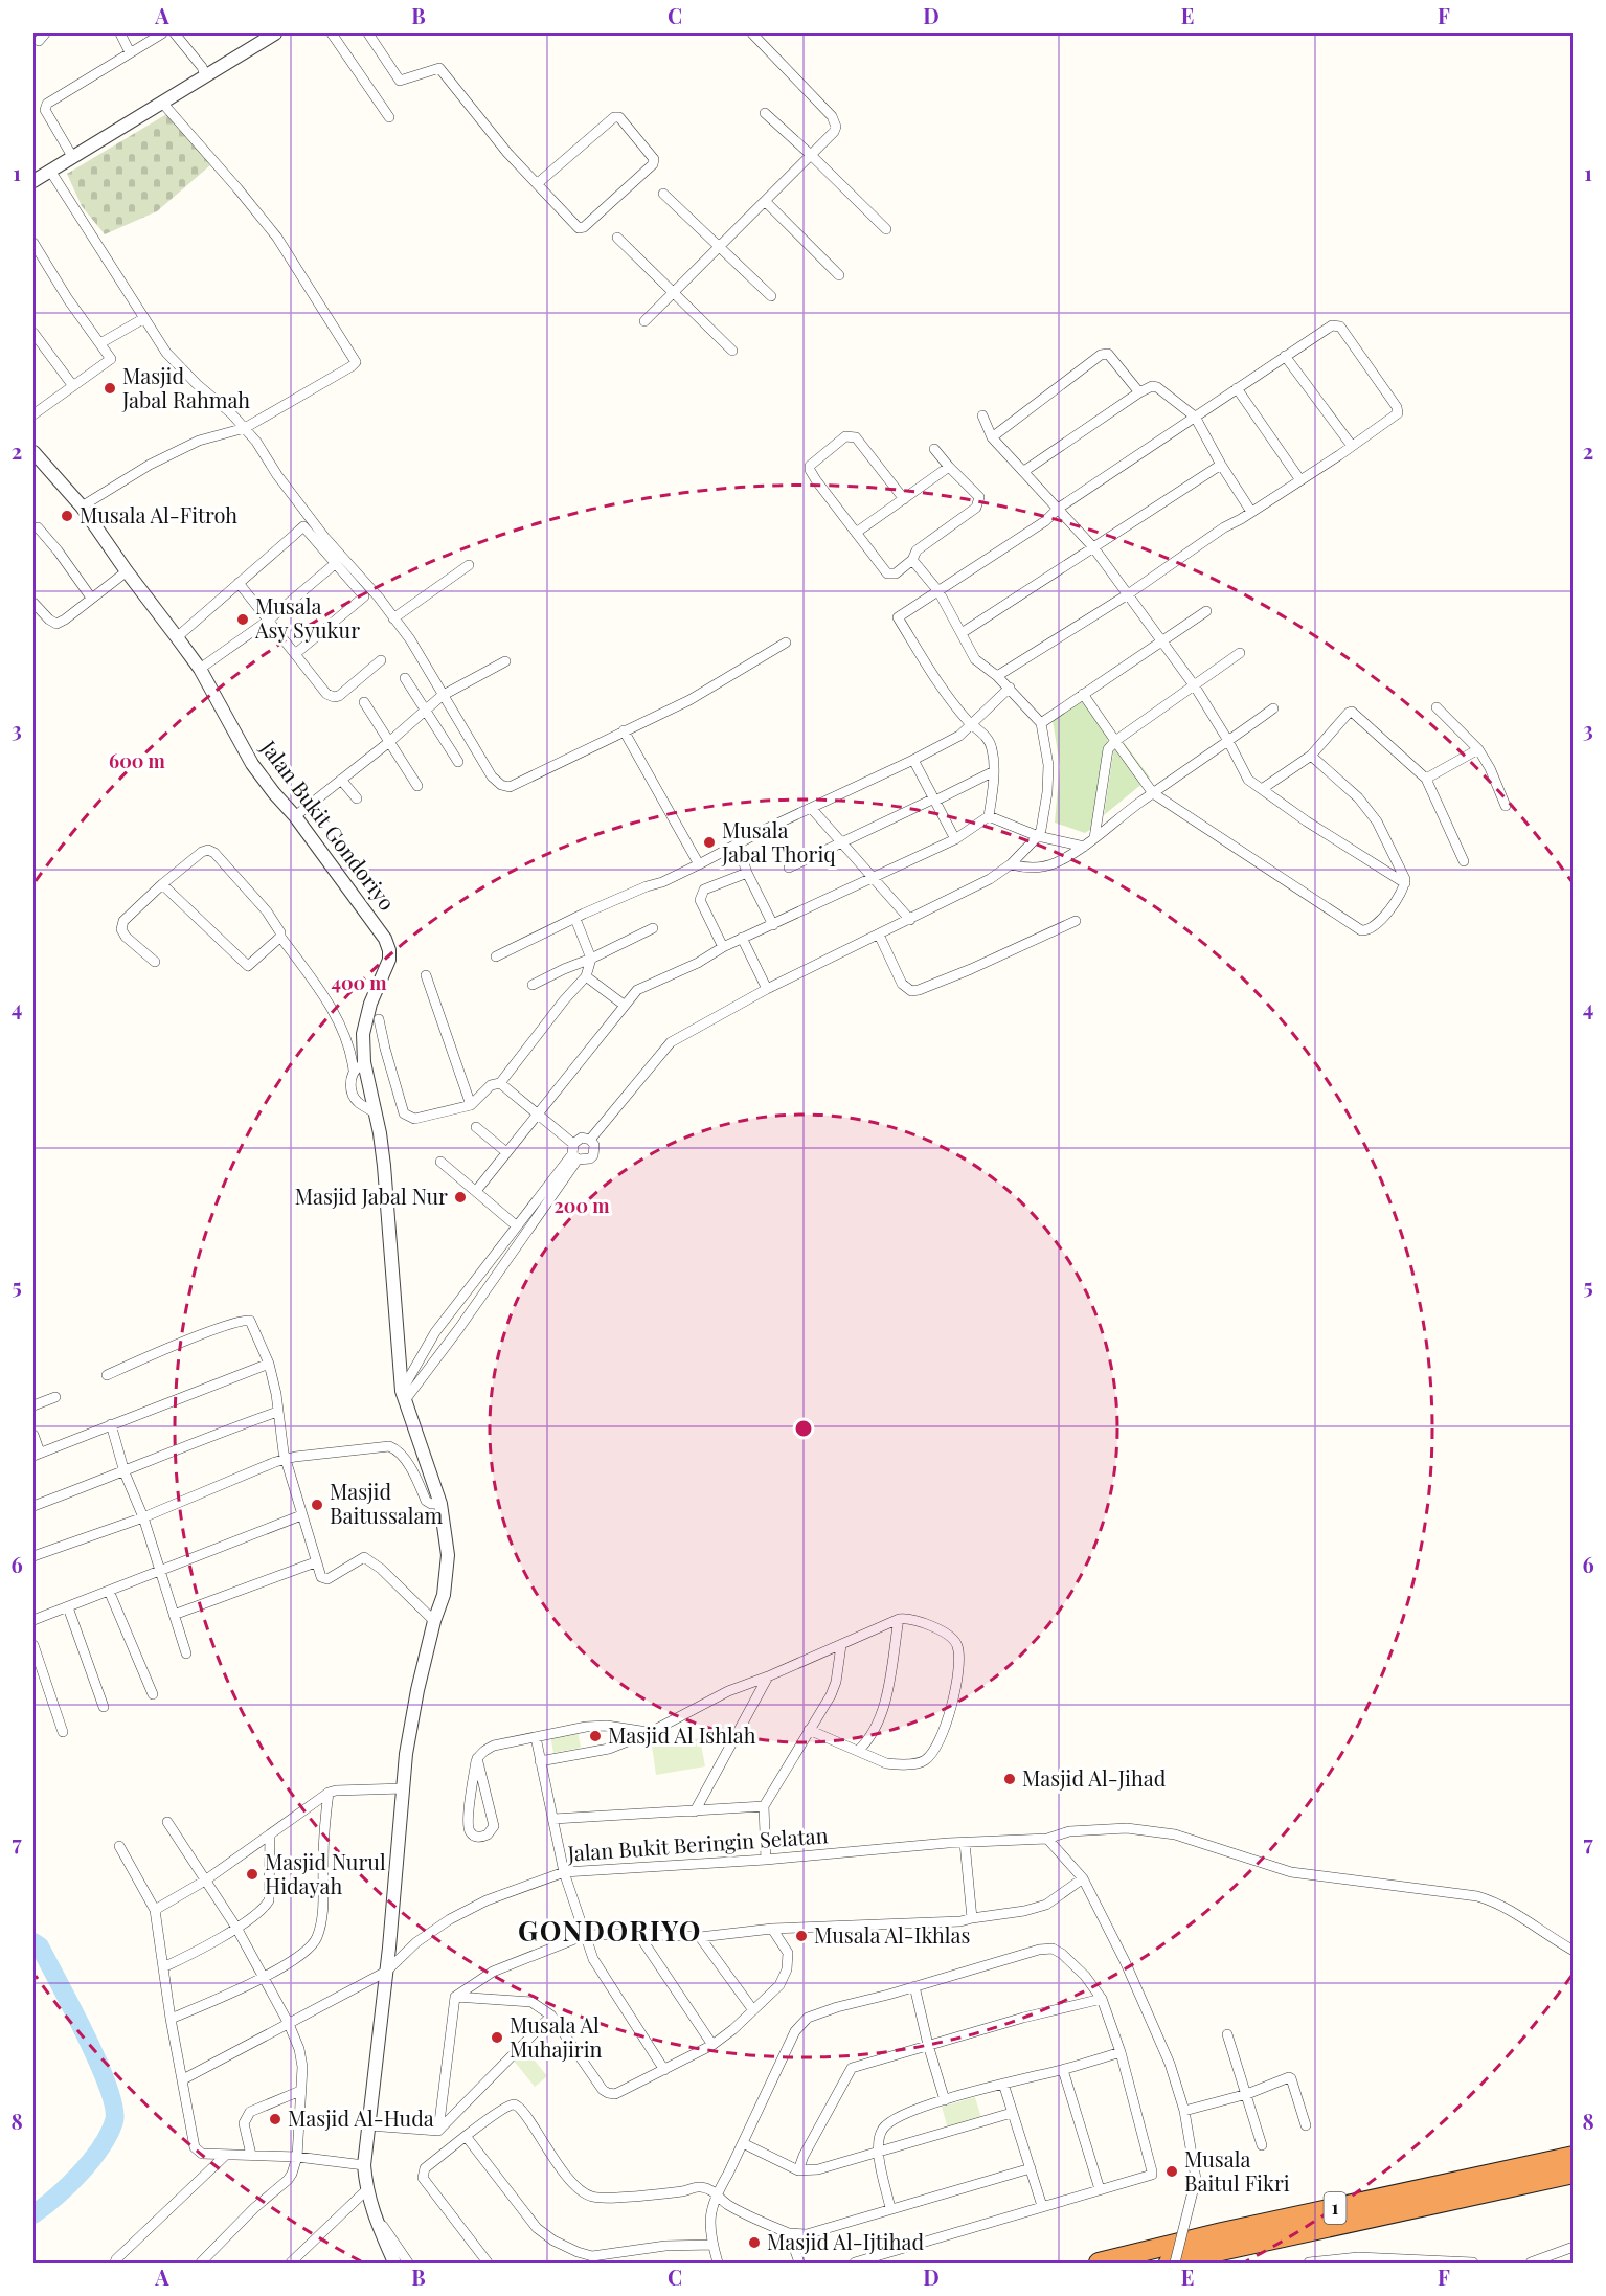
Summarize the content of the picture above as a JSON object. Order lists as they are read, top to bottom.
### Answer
{
  "streets": {
    "highway": ["1"],
    "street": ["Jalan Bukit Gondoriyo", "Jalan Bukit Beringin Selatan"]
  },
  "crossings": [
    ["Jalan Bukit Gondoriyo", "Jalan Bukit Beringin Selatan"]
  ],
  "districts": ["GONDORIYO"],
  "places": [
    "Masjid Jabal Rahmah",
    "Musala Al-Fitroh",
    "Musala Asy Syukur",
    "Musala Jabal Thoriq",
    "Masjid Jabal Nur",
    "Masjid Baitussalam",
    "Masjid Al Ishlah",
    "Masjid Al-Jihad",
    "Masjid Nurul Hidayah",
    "Musala Al-Ikhlas",
    "Musala Al Muhajirin",
    "Masjid Al-Huda",
    "Musala Baitul Fikri",
    "Masjid Al-Ijtihad"
  ],
  "grid": {
    "columns": [
      "A",
      "B",
      "C",
      "D",
      "E",
      "F"
    ],
    "rows": [
      "1",
      "2",
      "3",
      "4",
      "5",
      "6",
      "7",
      "8"
    ]
  },
  "rings": ["600 m", "400 m", "200 m"]
}
